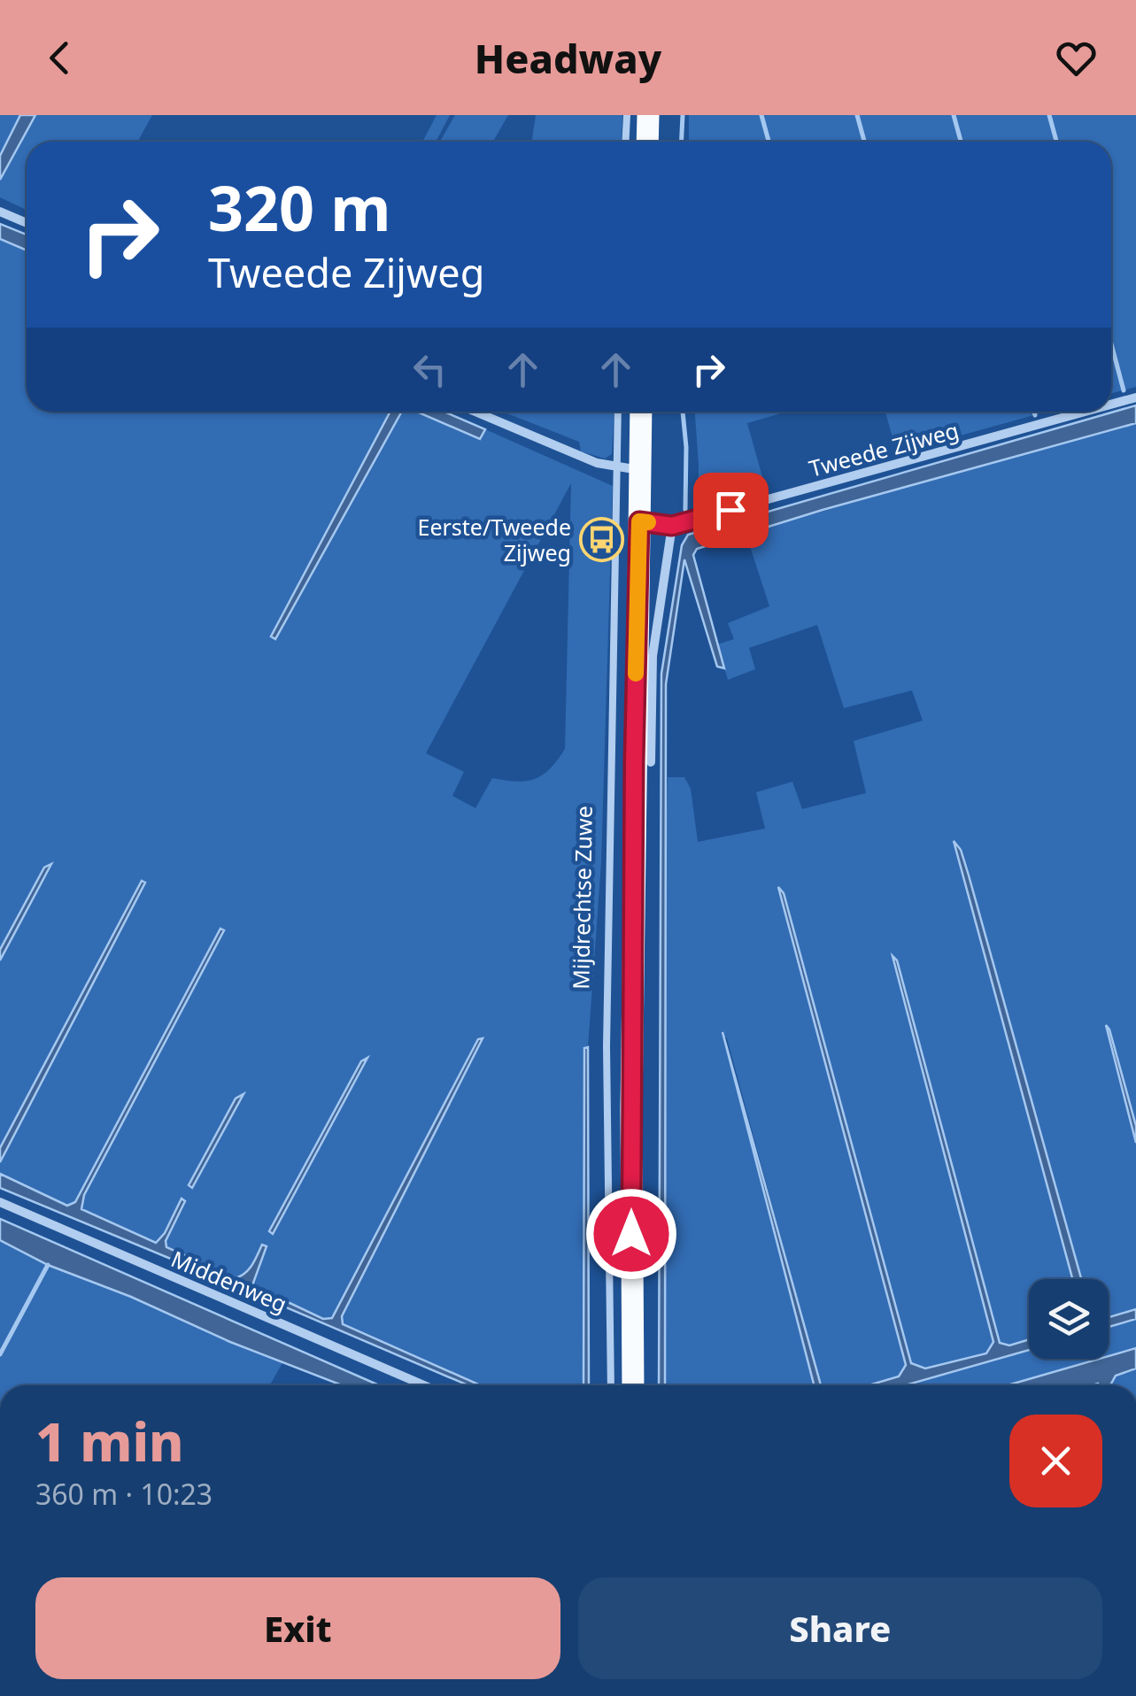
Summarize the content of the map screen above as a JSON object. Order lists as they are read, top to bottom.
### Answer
{
  "streets": {
    "main road": ["Mijdrechtse Zuwe"],
    "street": ["Tweede Zijweg", "Middenweg"]
  },
  "crossings": [
    ["Tweede Zijweg", "Mijdrechtse Zuwe"]
  ],
  "places": {
    "bus stop": ["Eerste/Tweede Zijweg"]
  },
  "page": {
    "header": "Headway",
    "turn": ["320 m", "Tweede Zijweg"],
    "heading": ["1 min", "360 m · 10:23"],
    "buttons": ["Exit", "Share"]
  }
}
